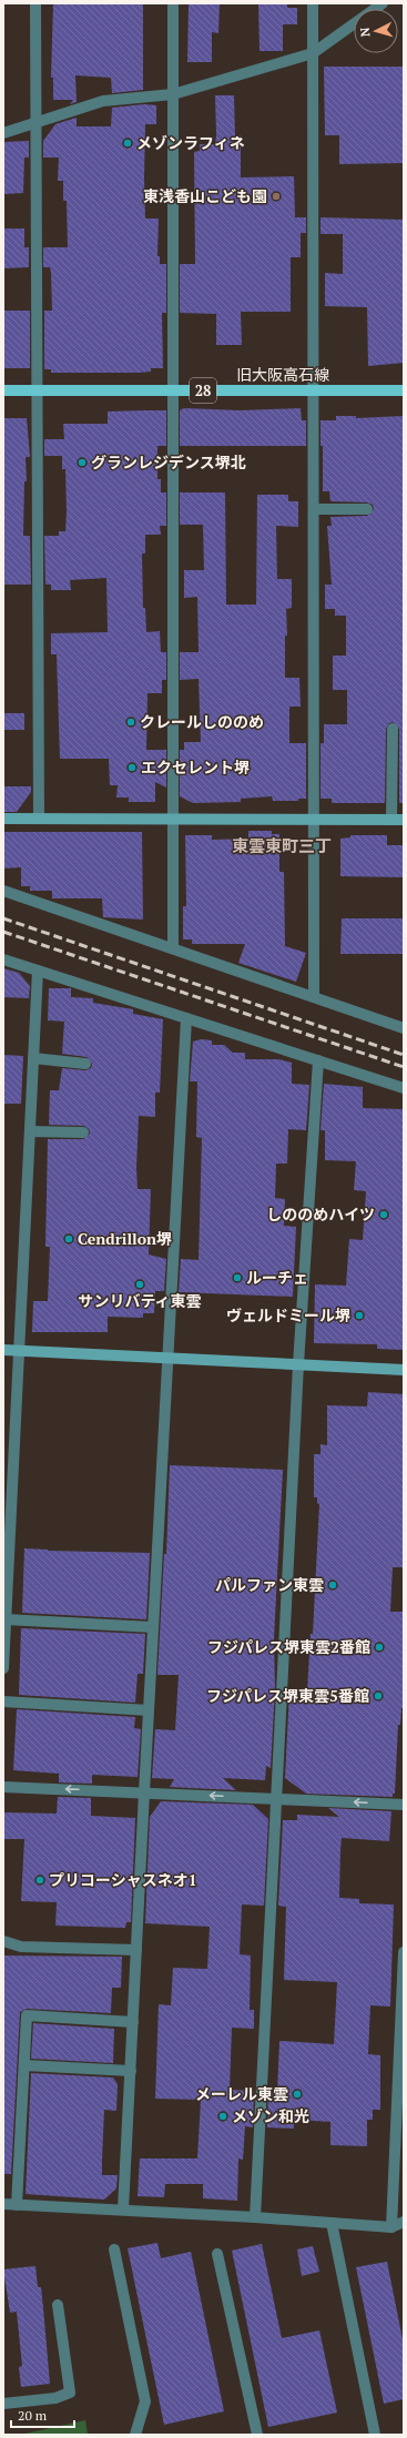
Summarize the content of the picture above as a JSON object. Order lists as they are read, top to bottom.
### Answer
{
  "streets": {
    "main road": ["旧大阪高石線", "28"]
  },
  "districts": ["東雲東町三丁"],
  "places": [
    "メゾンラフィネ",
    "東浅香山こども園",
    "グランレジデンス堺北",
    "クレールしののめ",
    "エクセレント堺",
    "しののめハイツ",
    "Cendrillon堺",
    "ルーチェ",
    "サンリバティ東雲",
    "ヴェルドミール堺",
    "パルファン東雲",
    "フジパレス堺東雲2番館",
    "フジパレス堺東雲5番館",
    "プリコーシャスネオ1",
    "メーレル東雲",
    "メゾン和光"
  ],
  "scale_bar": "20 m",
  "north": "left"
}
